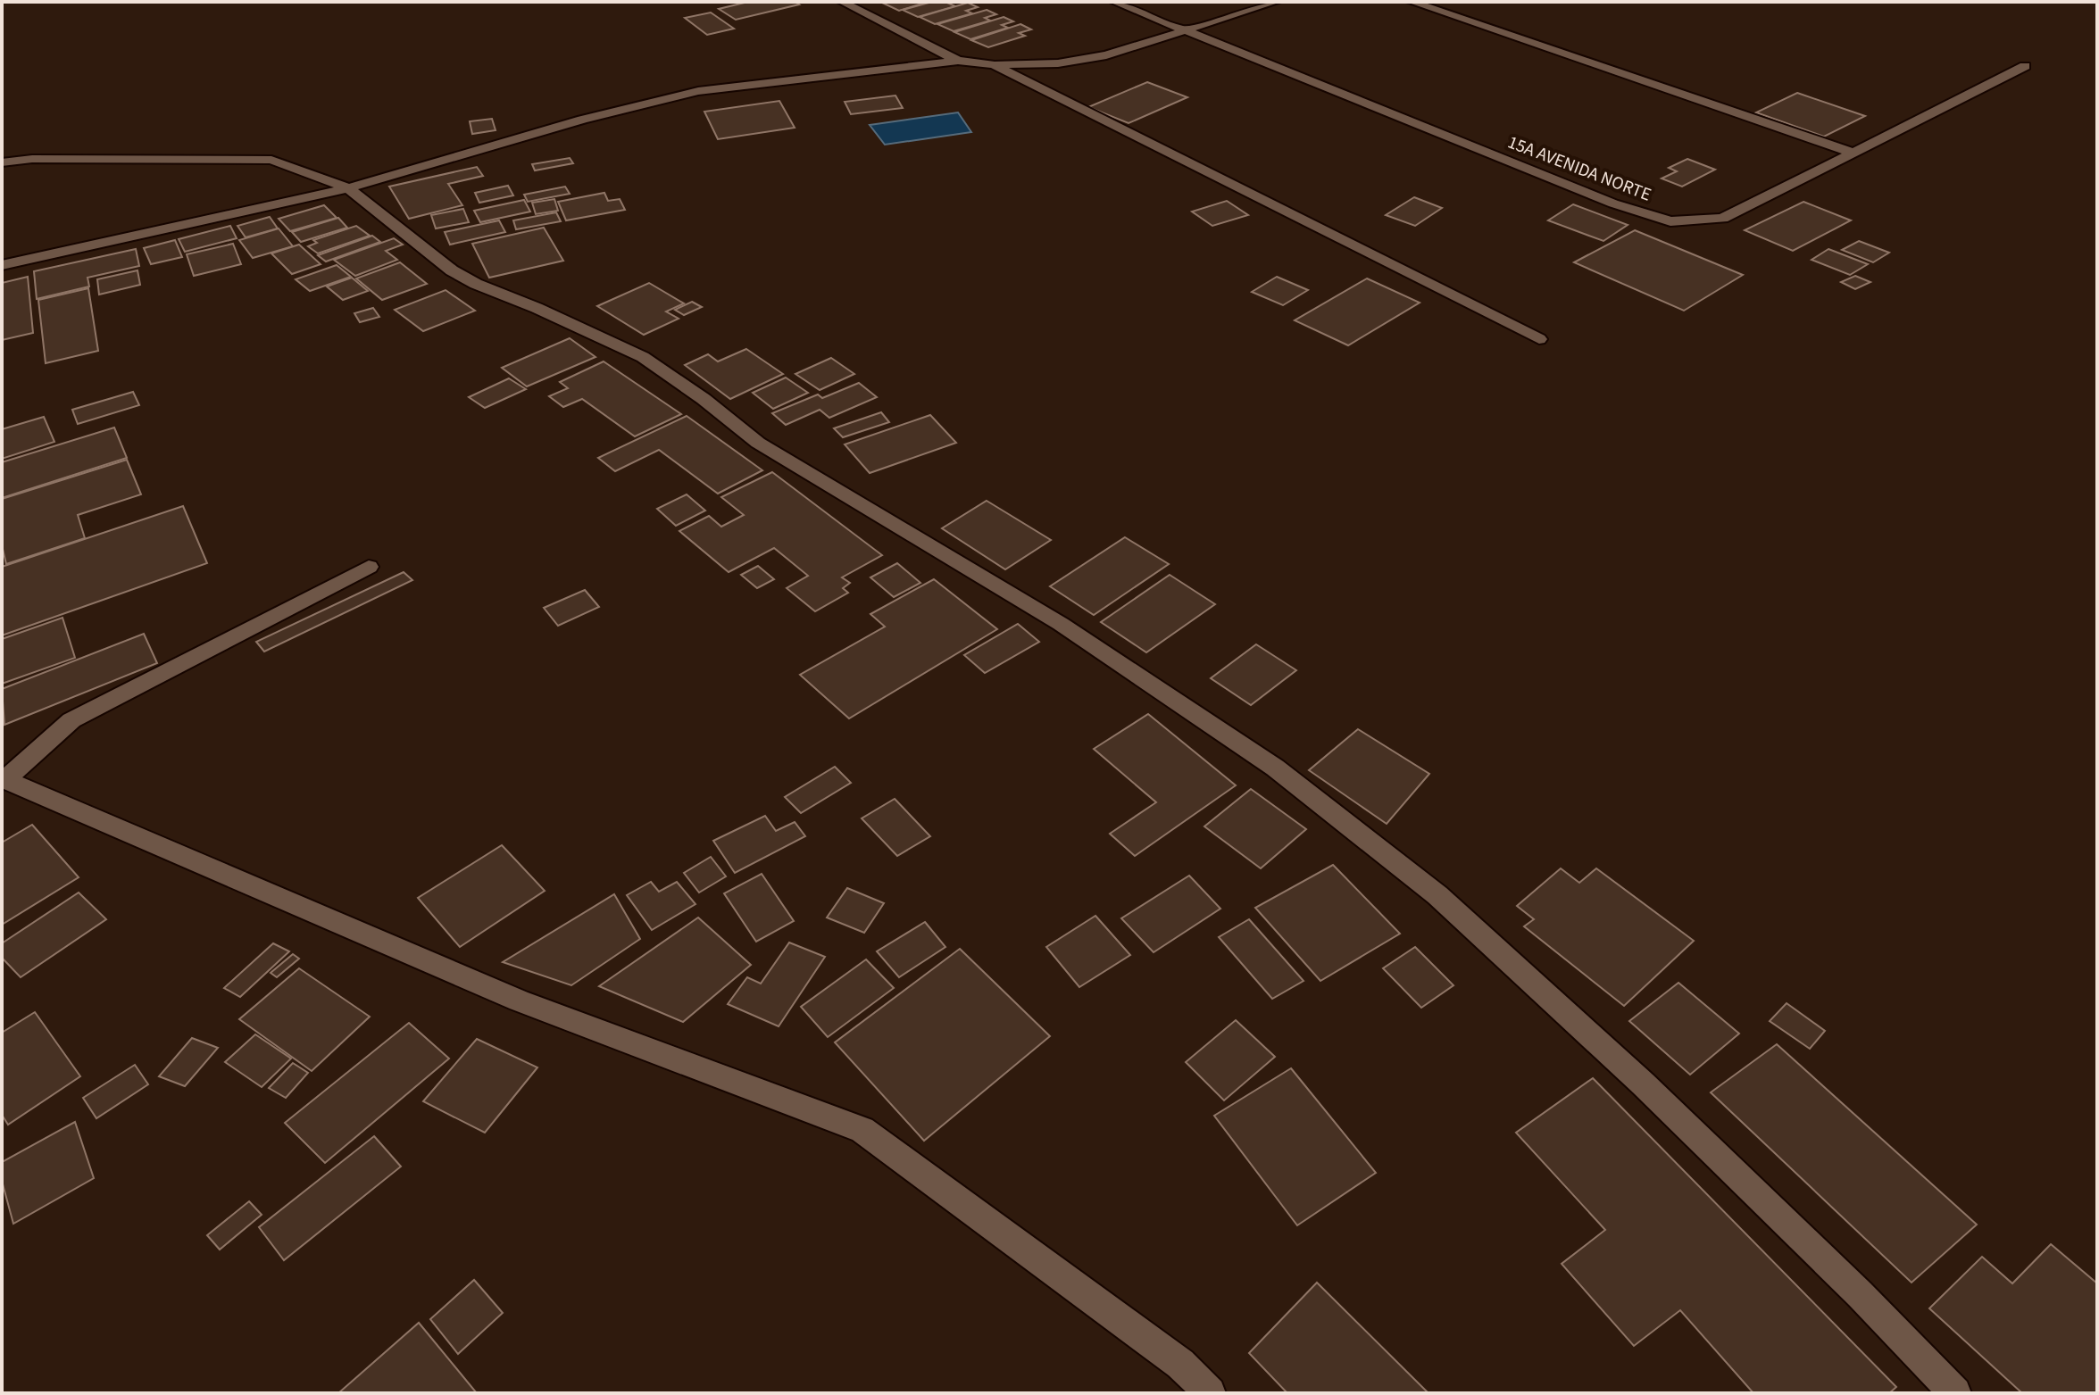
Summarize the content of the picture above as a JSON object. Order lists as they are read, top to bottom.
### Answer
{
  "streets": {
    "street": ["15A AVENIDA NORTE"]
  }
}
